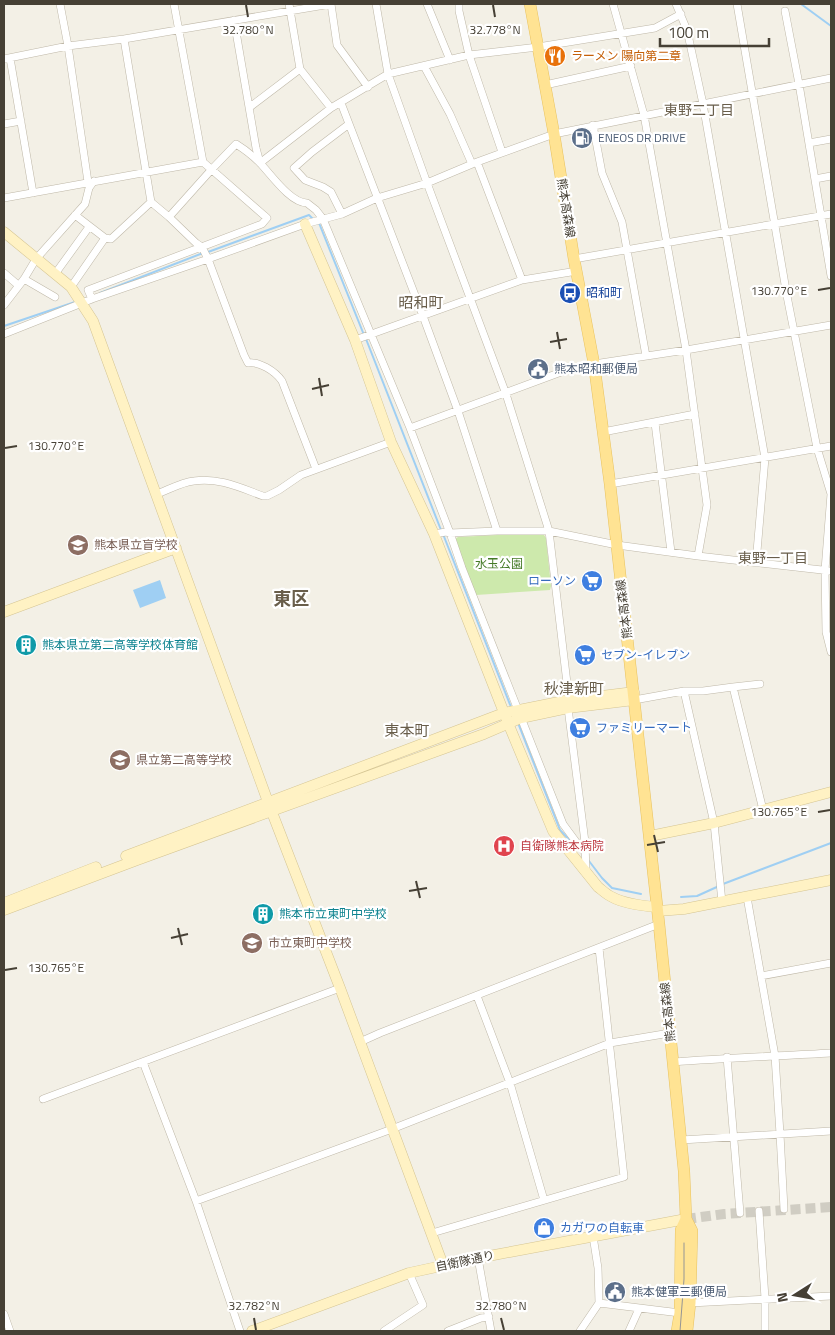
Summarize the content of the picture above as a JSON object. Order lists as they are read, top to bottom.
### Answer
{
  "streets": {
    "main road": ["熊本高森線"],
    "street": ["自衛隊通り"]
  },
  "crossings": [
    ["熊本高森線", "自衛隊通り"]
  ],
  "districts": [
    "東野二丁目",
    "昭和町",
    "東野一丁目",
    "東区",
    "秋津新町",
    "東本町"
  ],
  "parks": ["水玉公園"],
  "places": {
    "restaurant": ["ラーメン 陽向第二章"],
    "fuel station": ["ENEOS DR DRIVE"],
    "bus stop": ["昭和町"],
    "public building": ["熊本昭和郵便局", "熊本健軍三郵便局"],
    "school or university": ["熊本県立盲学校", "県立第二高等学校", "市立東町中学校"],
    "supermarket": ["ローソン", "セブン-イレブン", "ファミリーマート"],
    "building": ["熊本県立第二高等学校体育館", "熊本市立東町中学校"],
    "hospital": ["自衛隊熊本病院"],
    "shop": ["カガワの自転車"]
  },
  "scale_bar": "100 m",
  "north": "left",
  "coordinates": [
    "32.780°N",
    "32.778°N",
    "130.770°E",
    "130.765°E",
    "32.782°N"
  ]
}
